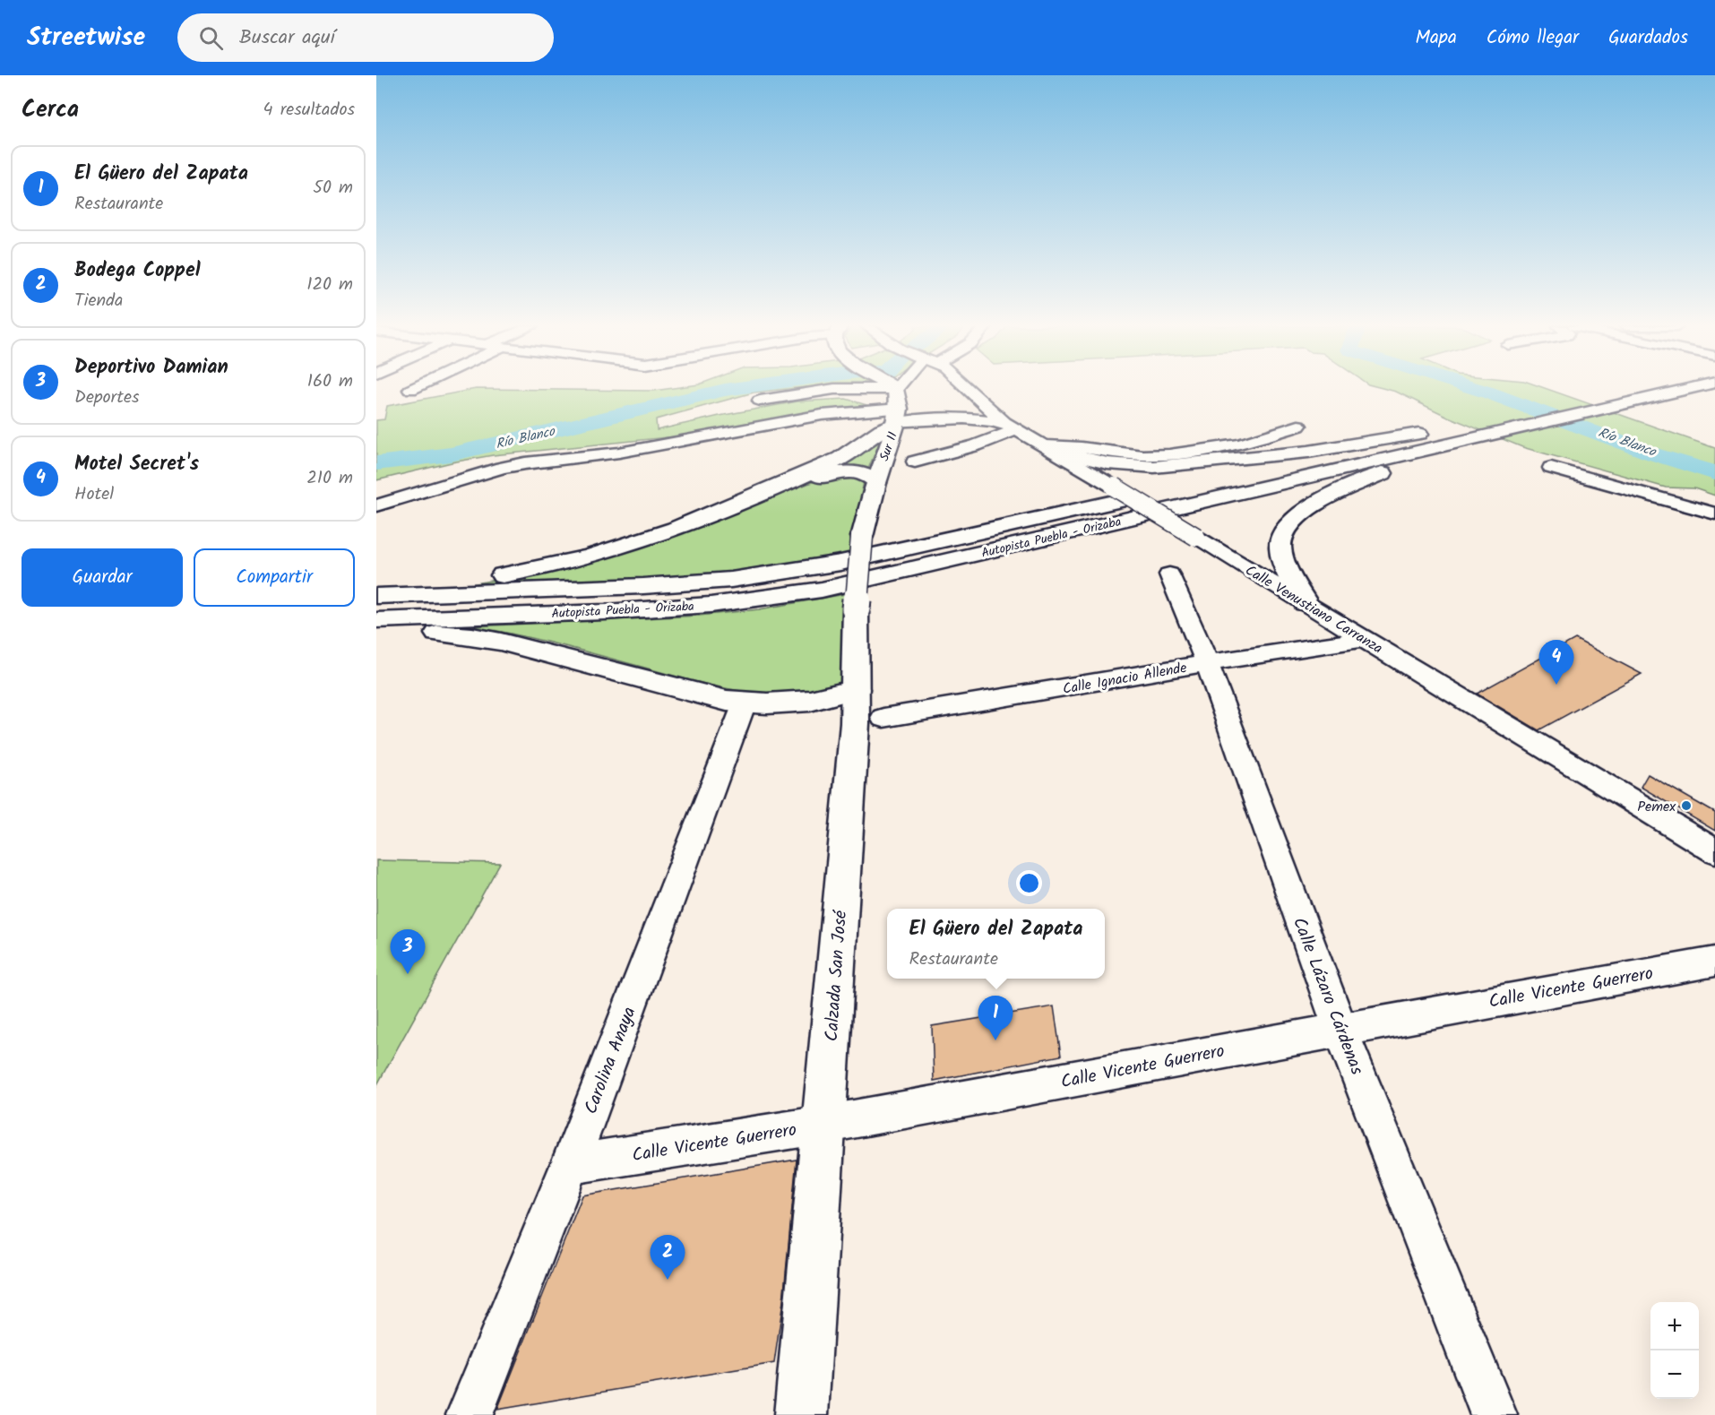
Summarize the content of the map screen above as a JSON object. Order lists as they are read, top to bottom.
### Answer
{
  "streets": {
    "main road": ["Sur 11", "Autopista Puebla - Orizaba", "Calzada San José"],
    "street": [
      "Calle Venustiano Carranza",
      "Calle Ignacio Allende",
      "Calle Vicente Guerrero",
      "Calle Lázaro Cárdenas",
      "Carolina Anaya"
    ]
  },
  "crossings": [
    ["Sur 11", "Calzada San José"],
    ["Calle Venustiano Carranza", "Calle Ignacio Allende"],
    ["Calle Ignacio Allende", "Calle Lázaro Cárdenas"],
    ["Calzada San José", "Calle Vicente Guerrero"],
    ["Calle Vicente Guerrero", "Calle Lázaro Cárdenas"],
    ["Calle Vicente Guerrero", "Carolina Anaya"]
  ],
  "water": ["Río Blanco"],
  "places": ["Pemex"],
  "page": {
    "header": "Streetwise",
    "search": "Buscar aquí",
    "nav": ["Mapa", "Cómo llegar", "Guardados"],
    "heading": ["Cerca", "4 resultados"],
    "list": [
      {
        "mark": "1",
        "name": "El Güero del Zapata",
        "note": "Restaurante",
        "value": "50 m"
      },
      {
        "mark": "2",
        "name": "Bodega Coppel",
        "note": "Tienda",
        "value": "120 m"
      },
      {
        "mark": "3",
        "name": "Deportivo Damian",
        "note": "Deportes",
        "value": "160 m"
      },
      {
        "mark": "4",
        "name": "Motel Secret's",
        "note": "Hotel",
        "value": "210 m"
      }
    ],
    "buttons": ["Guardar", "Compartir"],
    "pins": [
      "4",
      "3",
      "1",
      "2"
    ],
    "popup": ["El Güero del Zapata", "Restaurante"],
    "map_buttons": ["+", "−"]
  }
}
